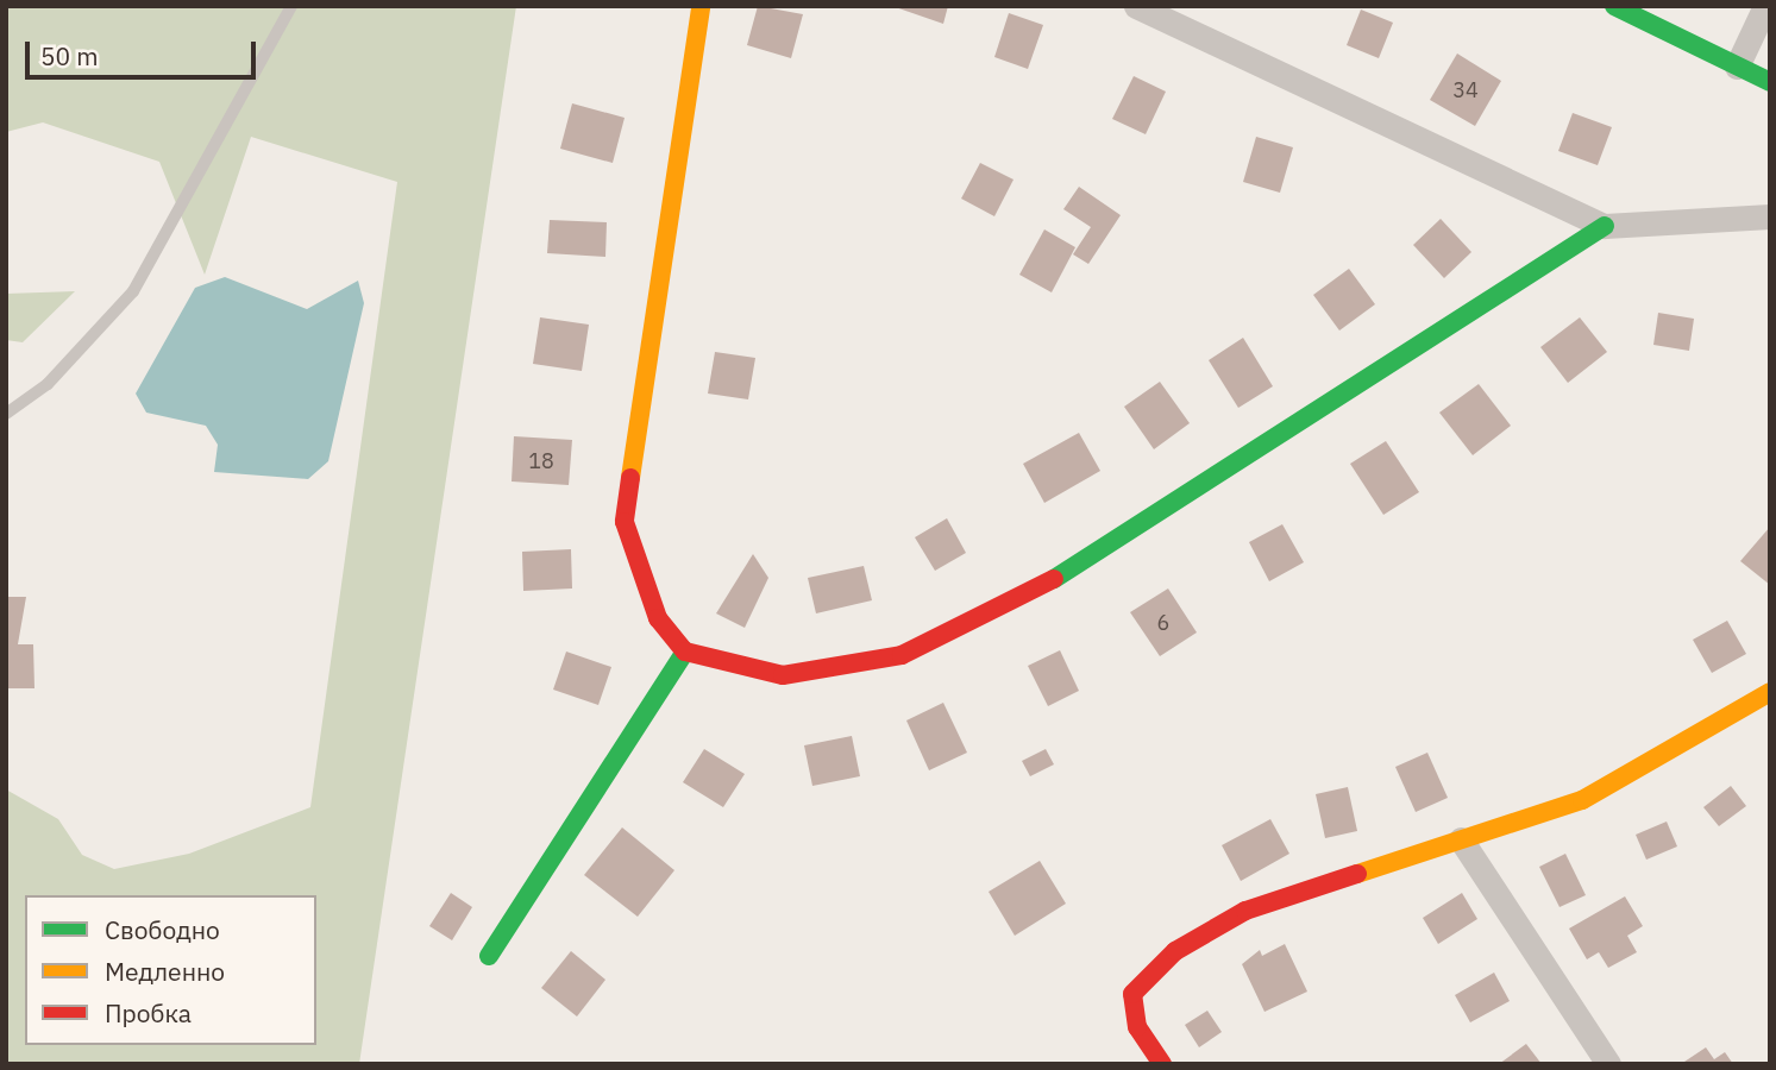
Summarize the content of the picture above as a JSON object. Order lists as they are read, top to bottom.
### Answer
{
  "house_numbers": ["34", "18", "6"],
  "legend": ["Свободно", "Медленно", "Пробка"],
  "scale_bar": "50 m"
}
